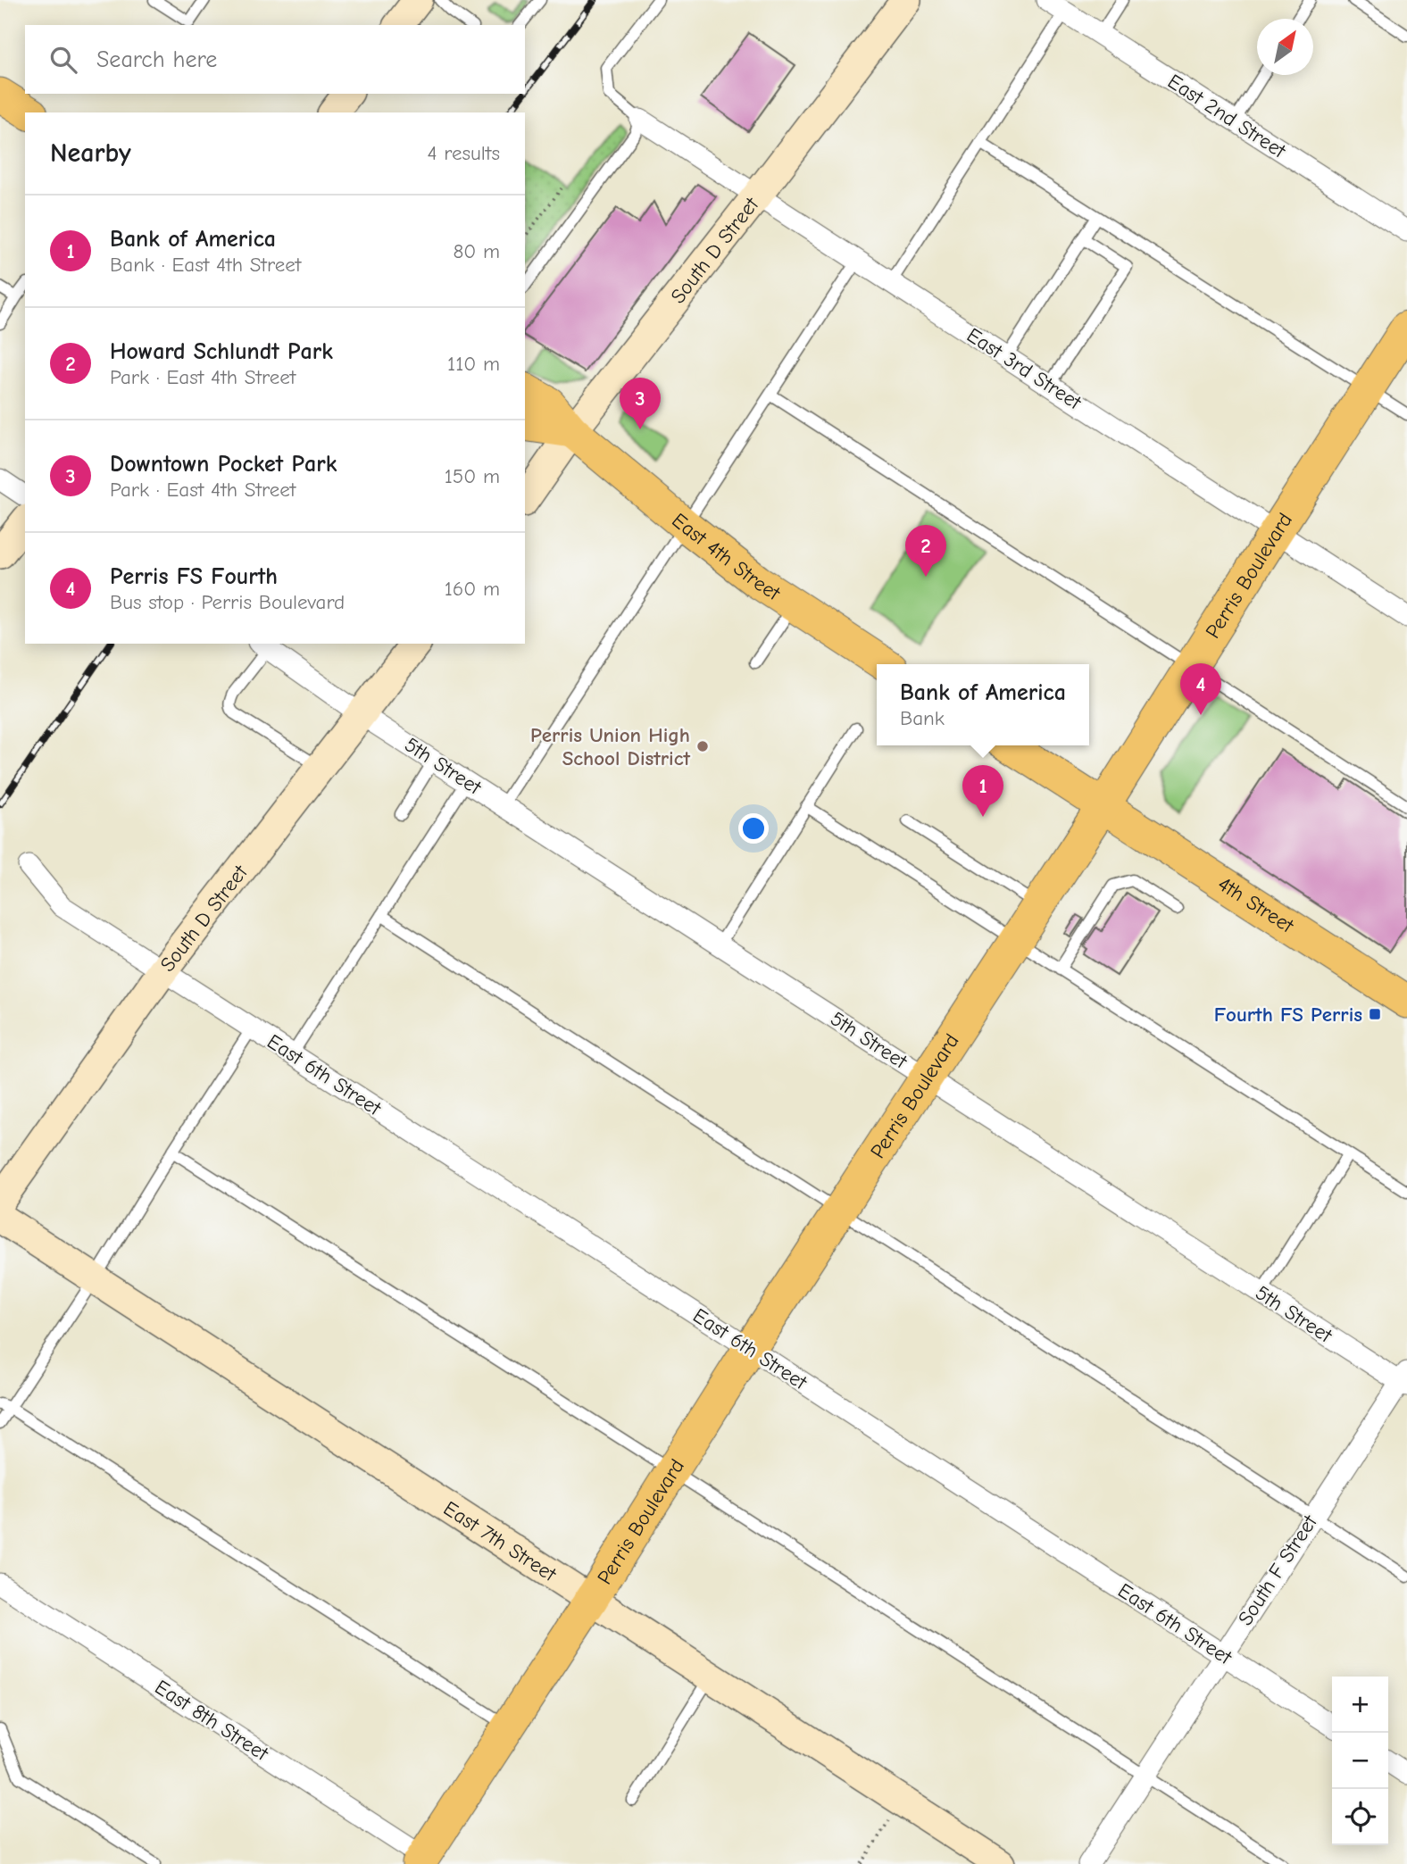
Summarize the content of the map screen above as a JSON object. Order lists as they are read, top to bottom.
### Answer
{
  "streets": {
    "main road": [
      "South D Street",
      "East 4th Street",
      "Perris Boulevard",
      "4th Street",
      "East 7th Street"
    ],
    "street": [
      "East 2nd Street",
      "East 3rd Street",
      "5th Street",
      "East 6th Street",
      "South F Street",
      "East 8th Street"
    ]
  },
  "crossings": [
    ["South D Street", "East 3rd Street"],
    ["South D Street", "East 4th Street"],
    ["South D Street", "5th Street"],
    ["South D Street", "East 6th Street"],
    ["East 3rd Street", "Perris Boulevard"],
    ["Perris Boulevard", "5th Street"],
    ["Perris Boulevard", "4th Street"],
    ["Perris Boulevard", "East 6th Street"],
    ["Perris Boulevard", "East 7th Street"],
    ["Perris Boulevard", "East 8th Street"],
    ["5th Street", "South F Street"],
    ["East 6th Street", "South F Street"]
  ],
  "places": {
    "other": ["Perris Union High School District"],
    "transit": ["Fourth FS Perris"]
  },
  "north": "top right",
  "page": {
    "search": "Search here",
    "heading": ["Nearby", "4 results"],
    "list": [
      {
        "mark": "1",
        "name": "Bank of America",
        "note": "Bank · East 4th Street",
        "value": "80 m"
      },
      {
        "mark": "2",
        "name": "Howard Schlundt Park",
        "note": "Park · East 4th Street",
        "value": "110 m"
      },
      {
        "mark": "3",
        "name": "Downtown Pocket Park",
        "note": "Park · East 4th Street",
        "value": "150 m"
      },
      {
        "mark": "4",
        "name": "Perris FS Fourth",
        "note": "Bus stop · Perris Boulevard",
        "value": "160 m"
      }
    ],
    "pins": [
      "3",
      "2",
      "4",
      "1"
    ],
    "popup": ["Bank of America", "Bank"],
    "map_buttons": ["+", "−"]
  }
}
